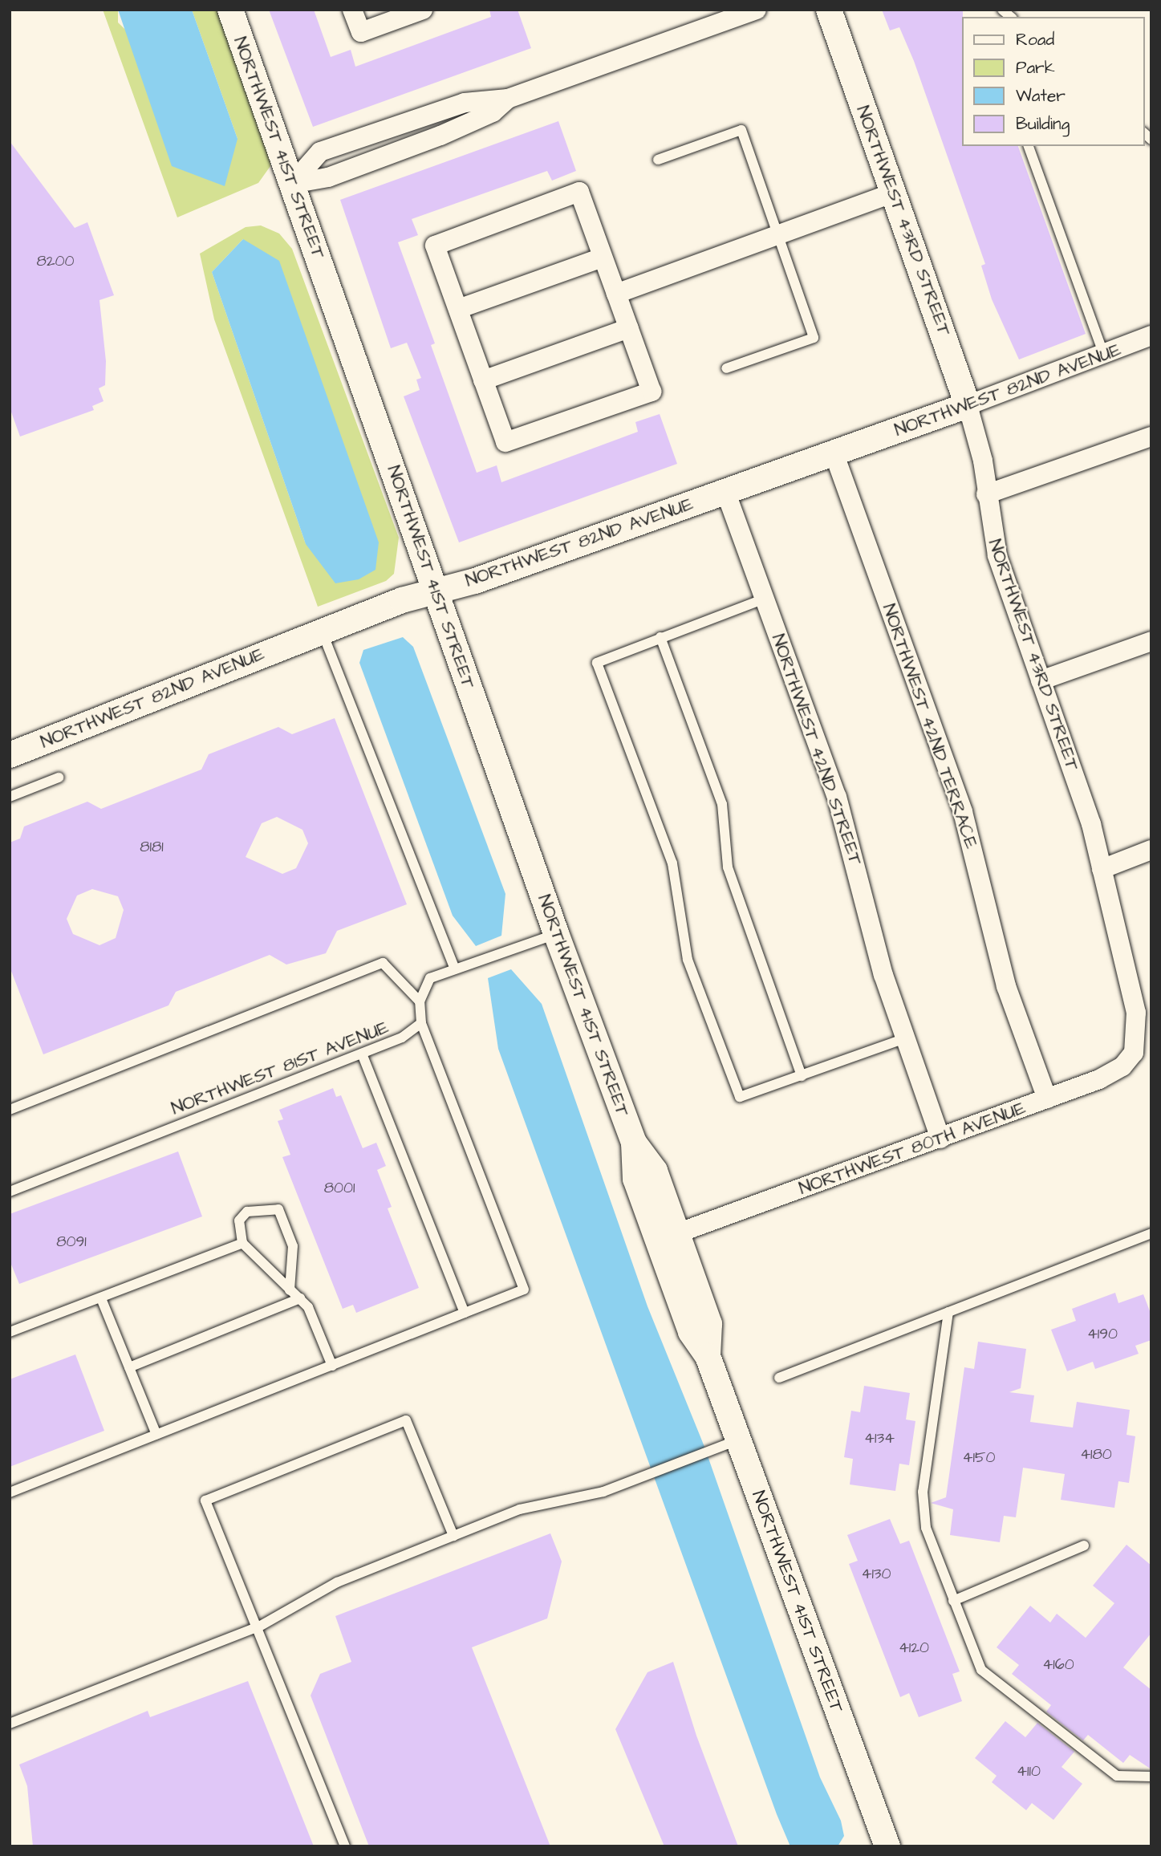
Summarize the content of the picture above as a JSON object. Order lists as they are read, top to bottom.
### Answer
{
  "streets": {
    "street": [
      "NORTHWEST 41ST STREET",
      "NORTHWEST 43RD STREET",
      "NORTHWEST 82ND AVENUE",
      "NORTHWEST 42ND TERRACE",
      "NORTHWEST 42ND STREET",
      "NORTHWEST 80TH AVENUE"
    ],
    "lane": ["NORTHWEST 81ST AVENUE"]
  },
  "crossings": [
    ["NORTHWEST 41ST STREET", "NORTHWEST 82ND AVENUE"],
    ["NORTHWEST 41ST STREET", "NORTHWEST 80TH AVENUE"],
    ["NORTHWEST 43RD STREET", "NORTHWEST 82ND AVENUE"],
    ["NORTHWEST 43RD STREET", "NORTHWEST 80TH AVENUE"],
    ["NORTHWEST 82ND AVENUE", "NORTHWEST 42ND TERRACE"],
    ["NORTHWEST 82ND AVENUE", "NORTHWEST 42ND STREET"],
    ["NORTHWEST 42ND TERRACE", "NORTHWEST 80TH AVENUE"],
    ["NORTHWEST 42ND STREET", "NORTHWEST 80TH AVENUE"]
  ],
  "house_numbers": [
    "8200",
    "8181",
    "8001",
    "8091",
    "4190",
    "4134",
    "4180",
    "4150",
    "4130",
    "4120",
    "4160",
    "4110"
  ],
  "legend": [
    "Road",
    "Park",
    "Water",
    "Building"
  ]
}
